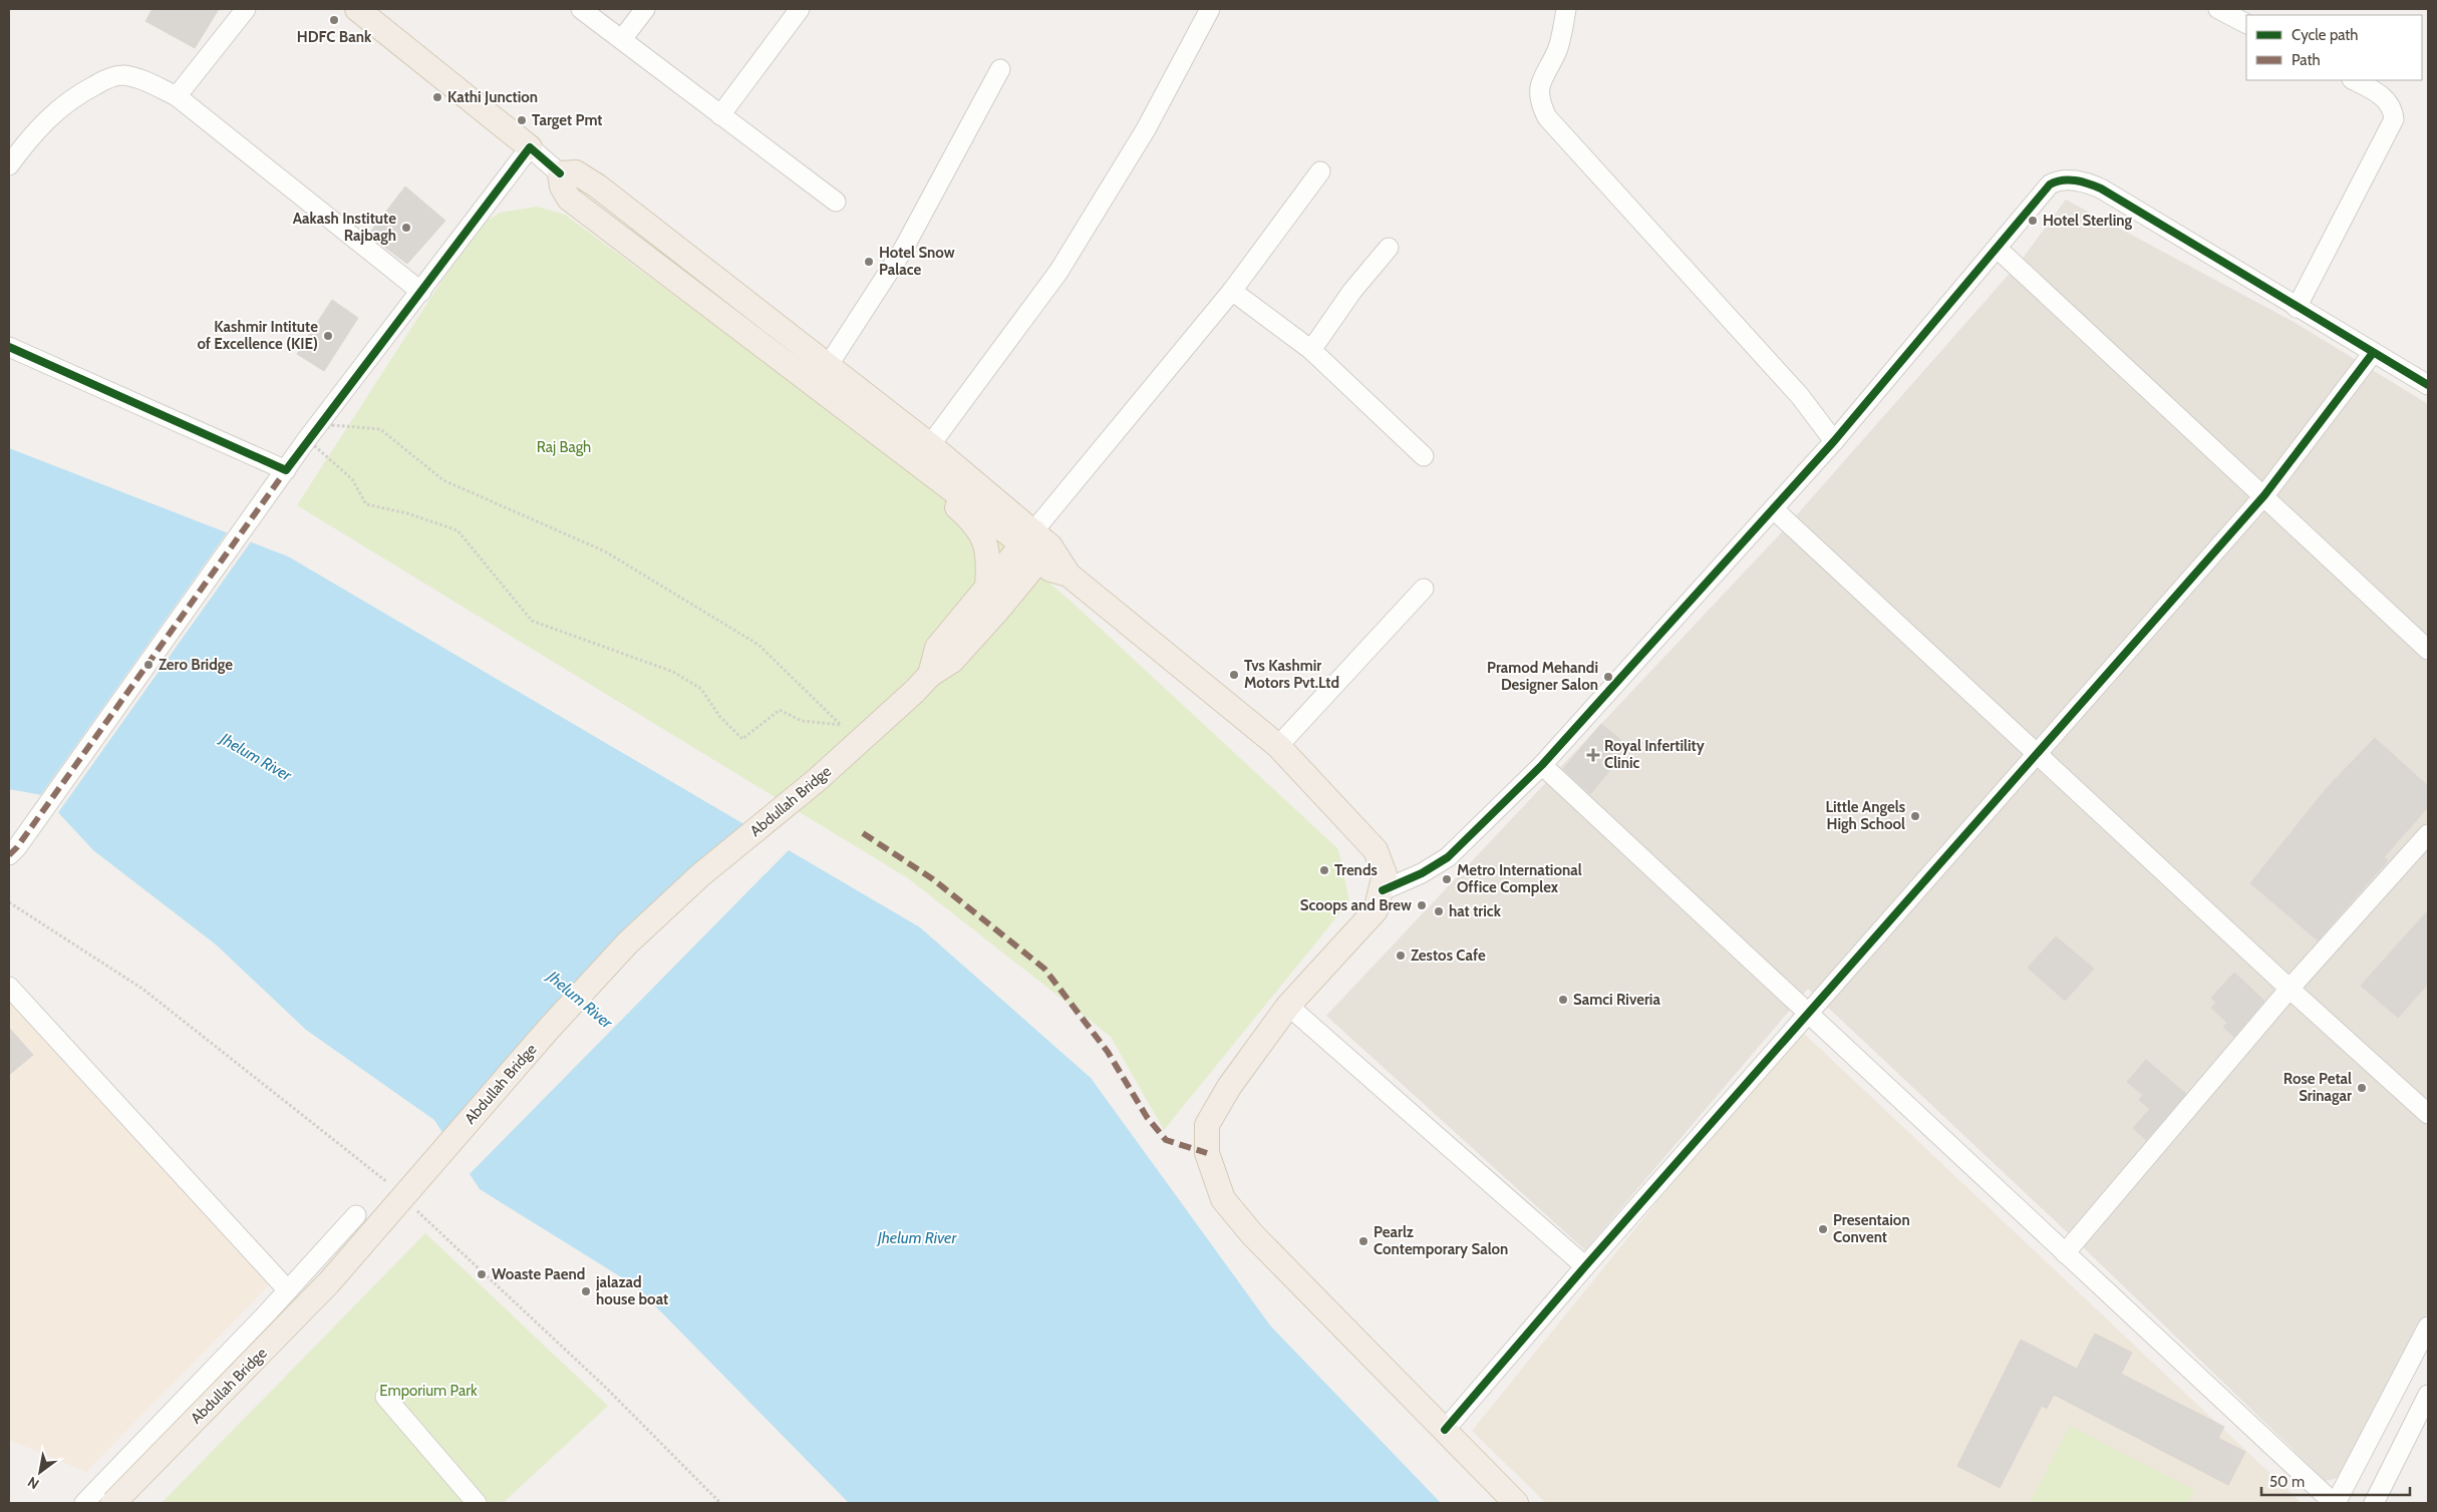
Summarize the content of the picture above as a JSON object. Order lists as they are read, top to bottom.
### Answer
{
  "streets": {
    "main road": ["Abdullah Bridge"]
  },
  "water": ["Jhelum River"],
  "parks": ["Raj Bagh", "Emporium Park"],
  "places": {
    "other": [
      "HDFC Bank",
      "Kathi Junction",
      "Target Pmt",
      "Hotel Sterling",
      "Aakash Institute Rajbagh",
      "Hotel Snow Palace",
      "Kashmir Intitute of Excellence (KIE)",
      "Zero Bridge",
      "Tvs Kashmir Motors Pvt.Ltd",
      "Pramod Mehandi Designer Salon",
      "Little Angels High School",
      "Trends",
      "Metro International Office Complex",
      "Scoops and Brew",
      "hat trick",
      "Zestos Cafe",
      "Samci Riveria",
      "Rose Petal Srinagar",
      "Presentaion Convent",
      "Pearlz Contemporary Salon",
      "Woaste Paend",
      "jalazad house boat"
    ],
    "health": ["Royal Infertility Clinic"]
  },
  "legend": ["Cycle path", "Path"],
  "scale_bar": "50 m",
  "north": "bottom left"
}
